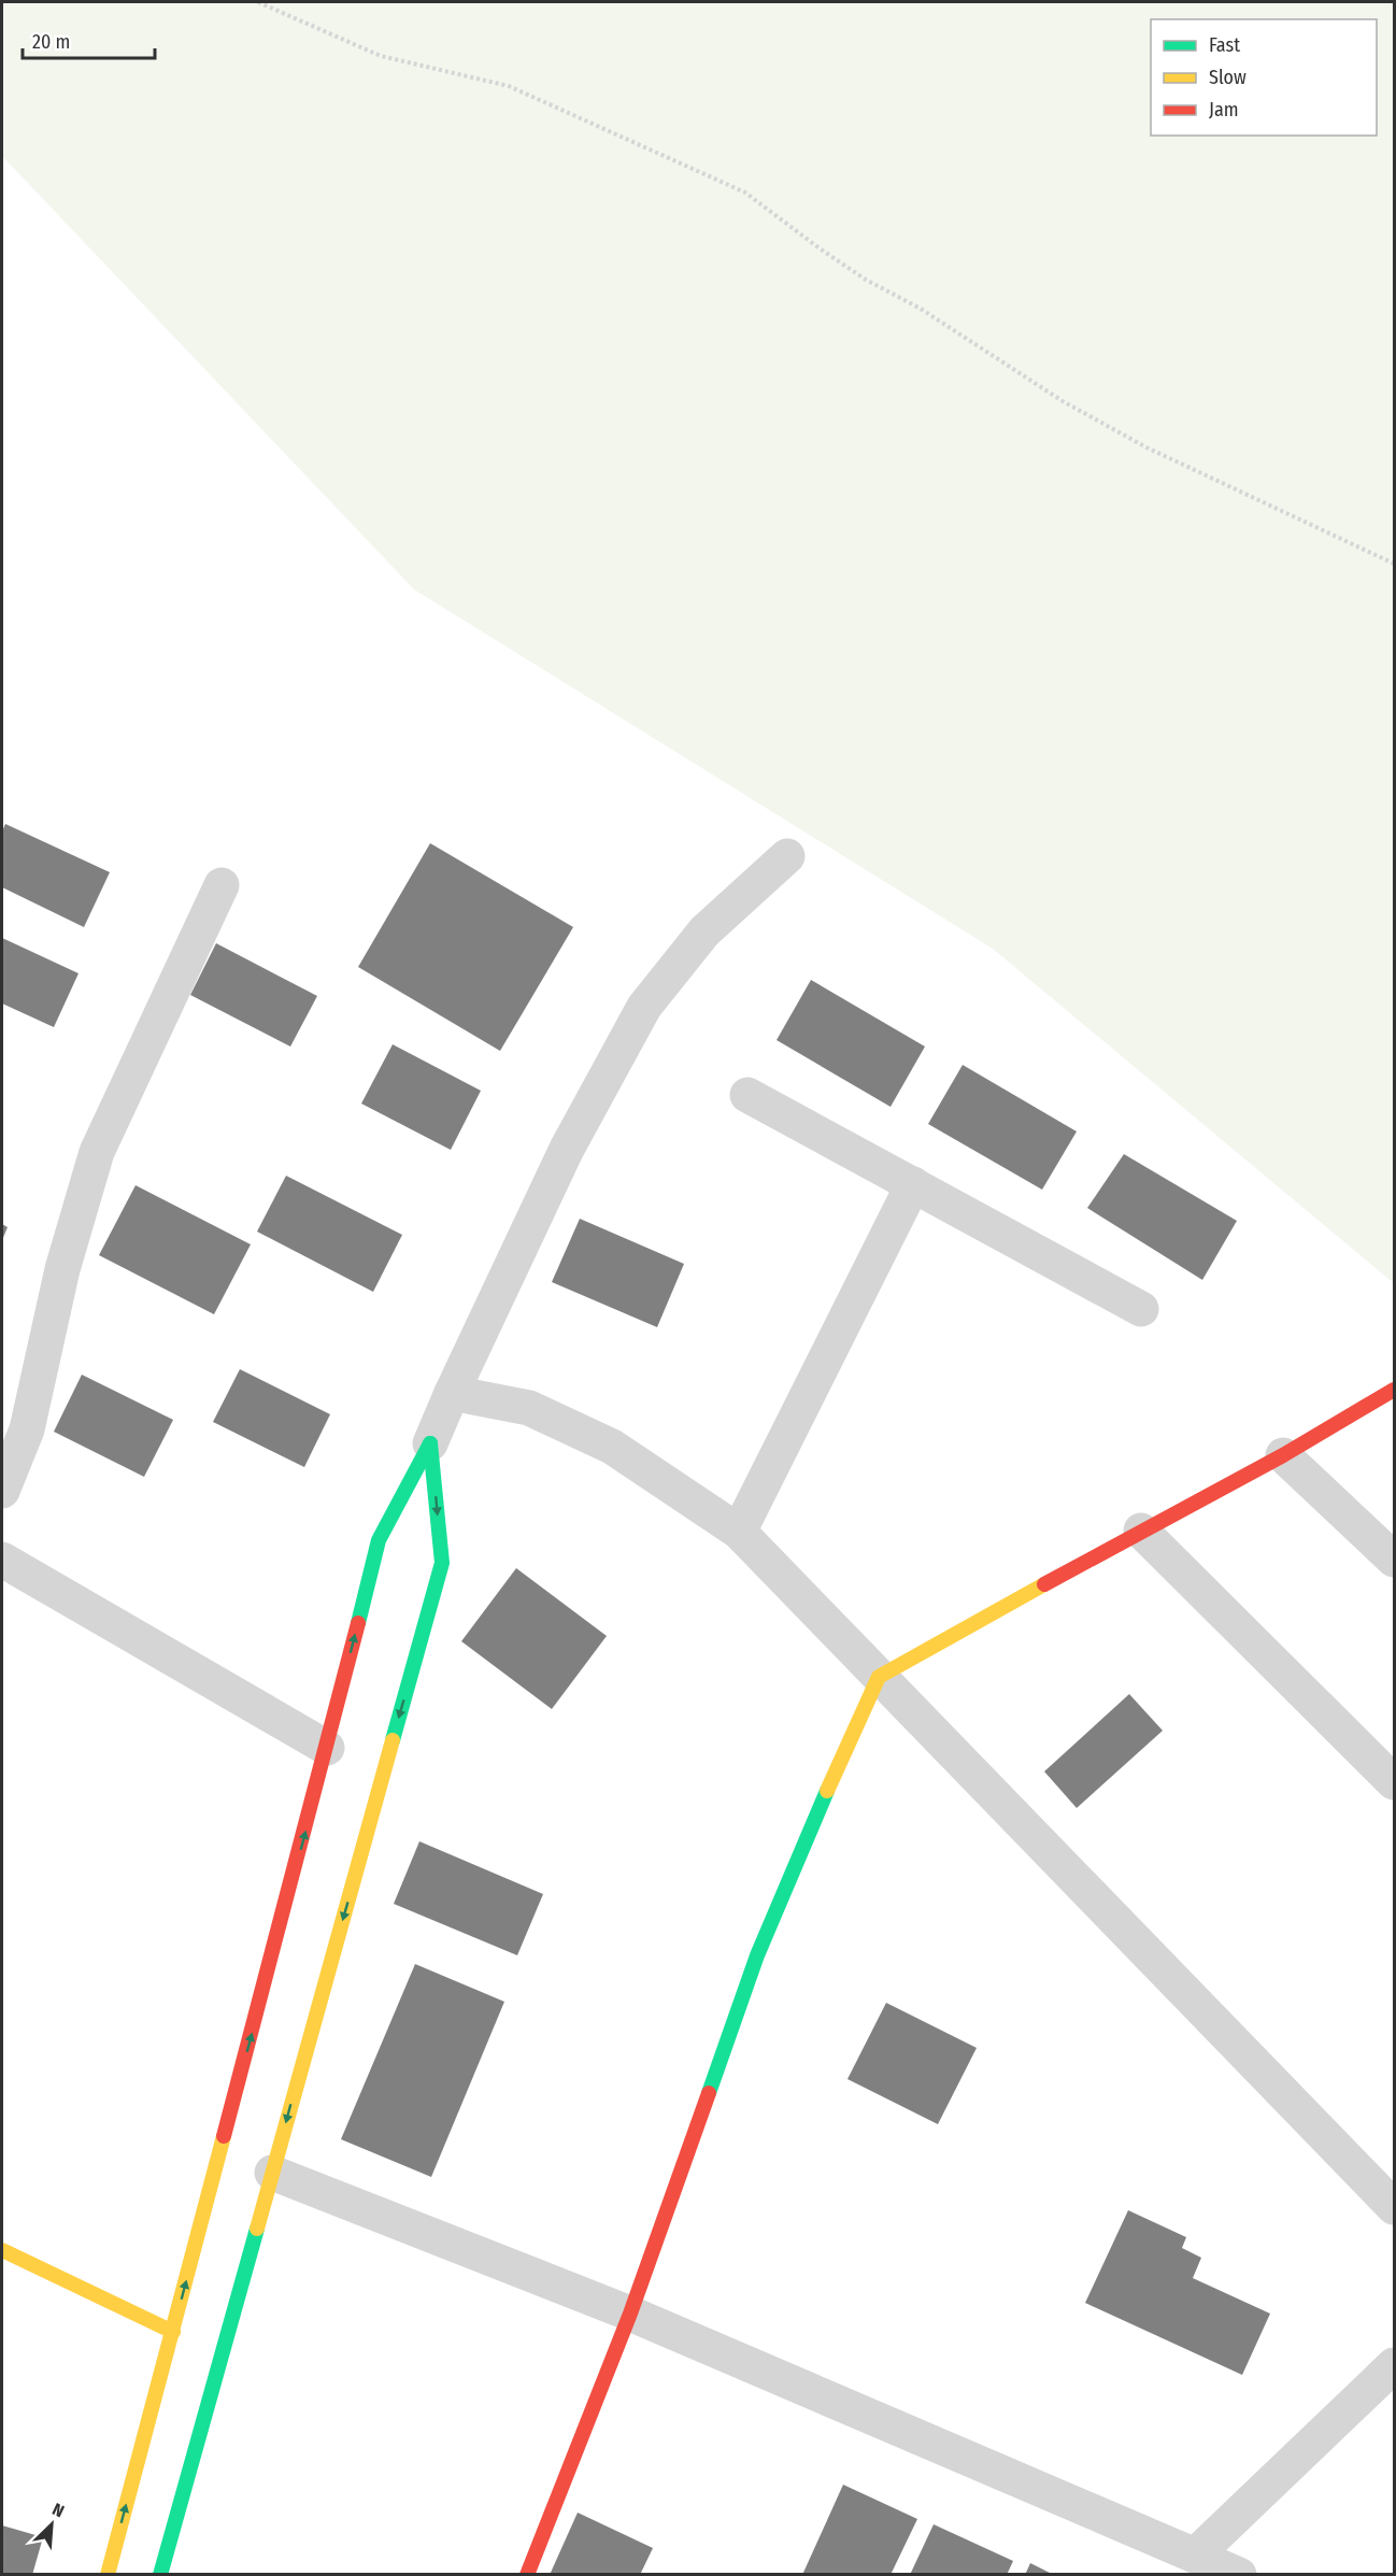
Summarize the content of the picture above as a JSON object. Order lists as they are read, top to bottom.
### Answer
{
  "legend": ["Fast", "Slow", "Jam"],
  "scale_bar": "20 m",
  "north": "top right"
}
